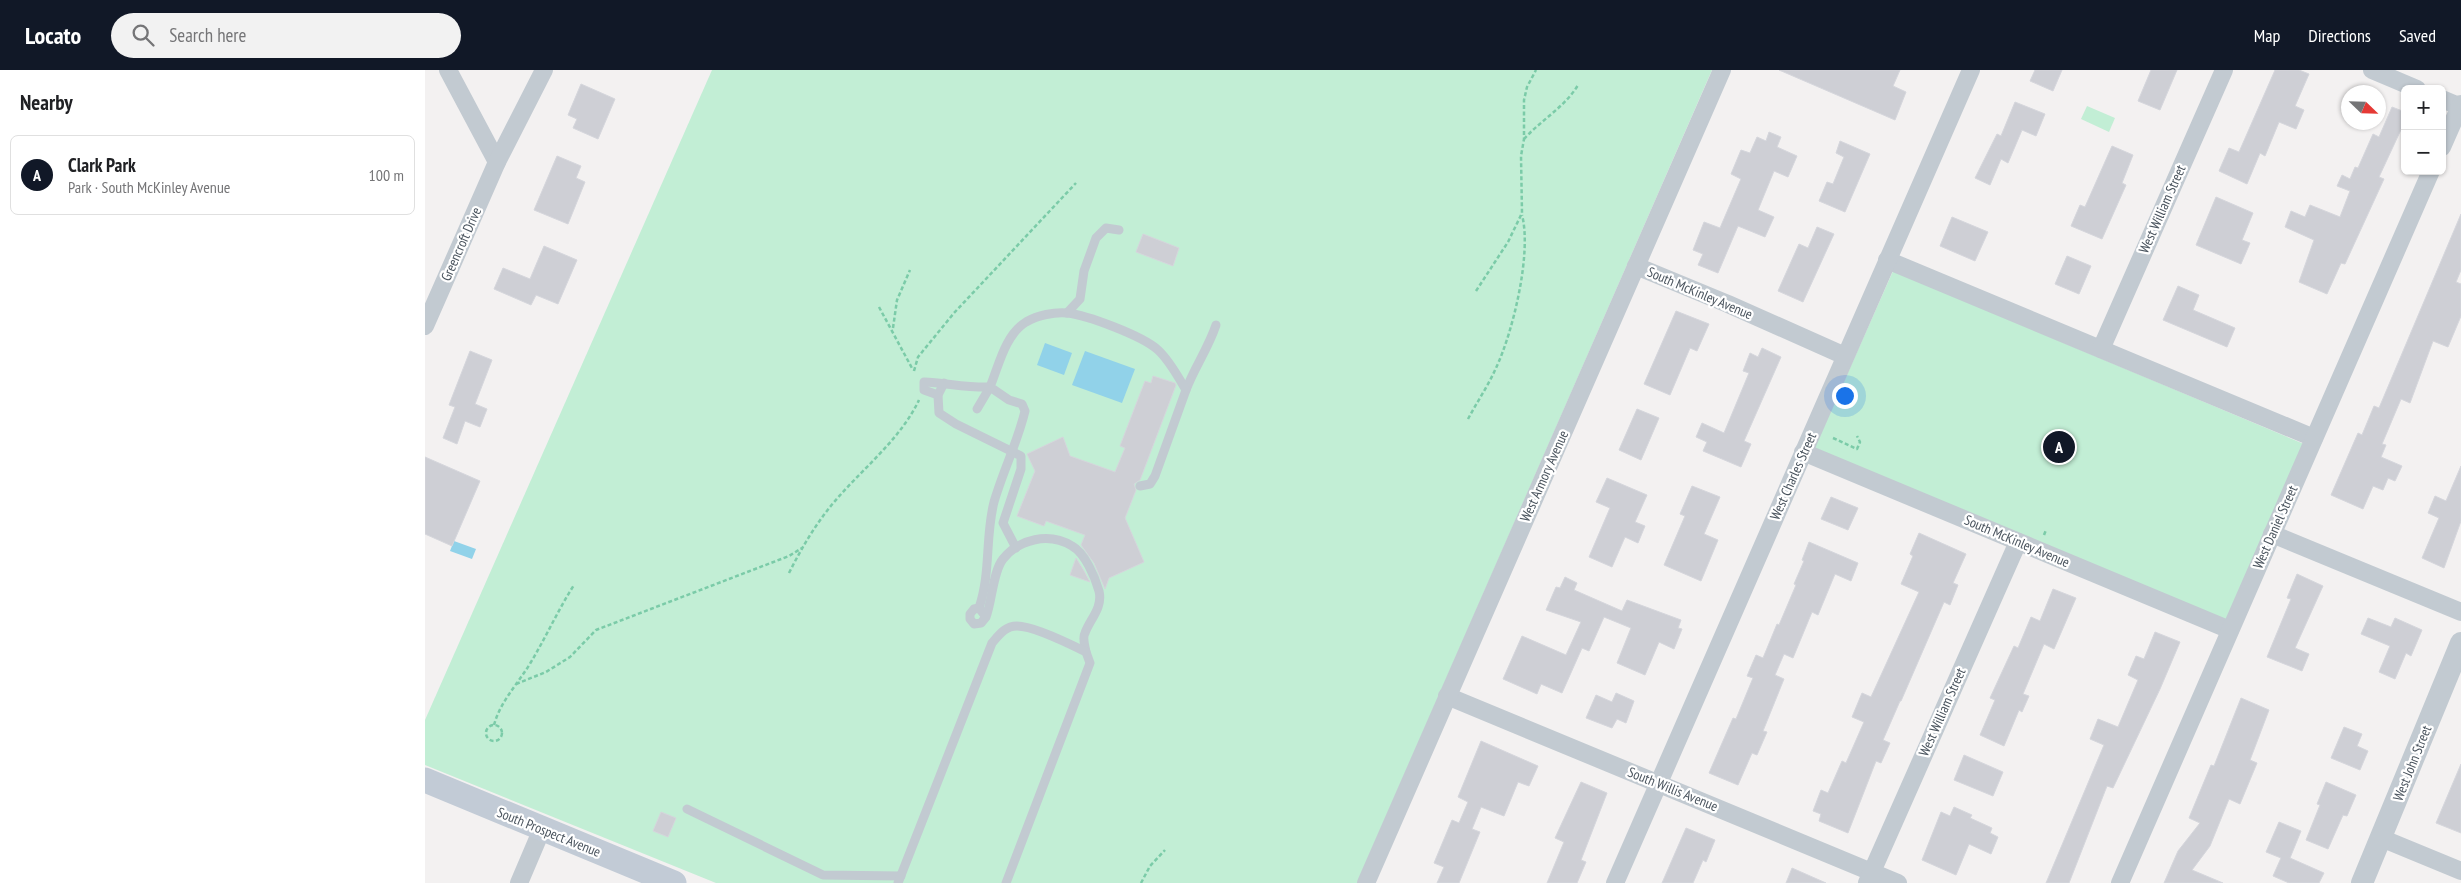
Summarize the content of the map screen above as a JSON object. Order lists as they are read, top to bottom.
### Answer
{
  "streets": {
    "main road": ["South Prospect Avenue"],
    "street": [
      "West William Street",
      "Greencroft Drive",
      "South McKinley Avenue",
      "West Armory Avenue",
      "West Charles Street",
      "West Daniel Street",
      "West John Street",
      "South Willis Avenue"
    ]
  },
  "crossings": [
    ["West William Street", "South McKinley Avenue"],
    ["West William Street", "South Willis Avenue"],
    ["South McKinley Avenue", "West Armory Avenue"],
    ["South McKinley Avenue", "West Charles Street"],
    ["South McKinley Avenue", "West Daniel Street"],
    ["West Armory Avenue", "South Willis Avenue"],
    ["West Charles Street", "South Willis Avenue"]
  ],
  "north": "bottom right",
  "page": {
    "header": "Locato",
    "search": "Search here",
    "nav": ["Map", "Directions", "Saved"],
    "heading": "Nearby",
    "map_buttons": ["+", "−"],
    "list": [
      {
        "mark": "A",
        "name": "Clark Park",
        "note": "Park · South McKinley Avenue",
        "value": "100 m"
      }
    ],
    "pins": "A"
  }
}
